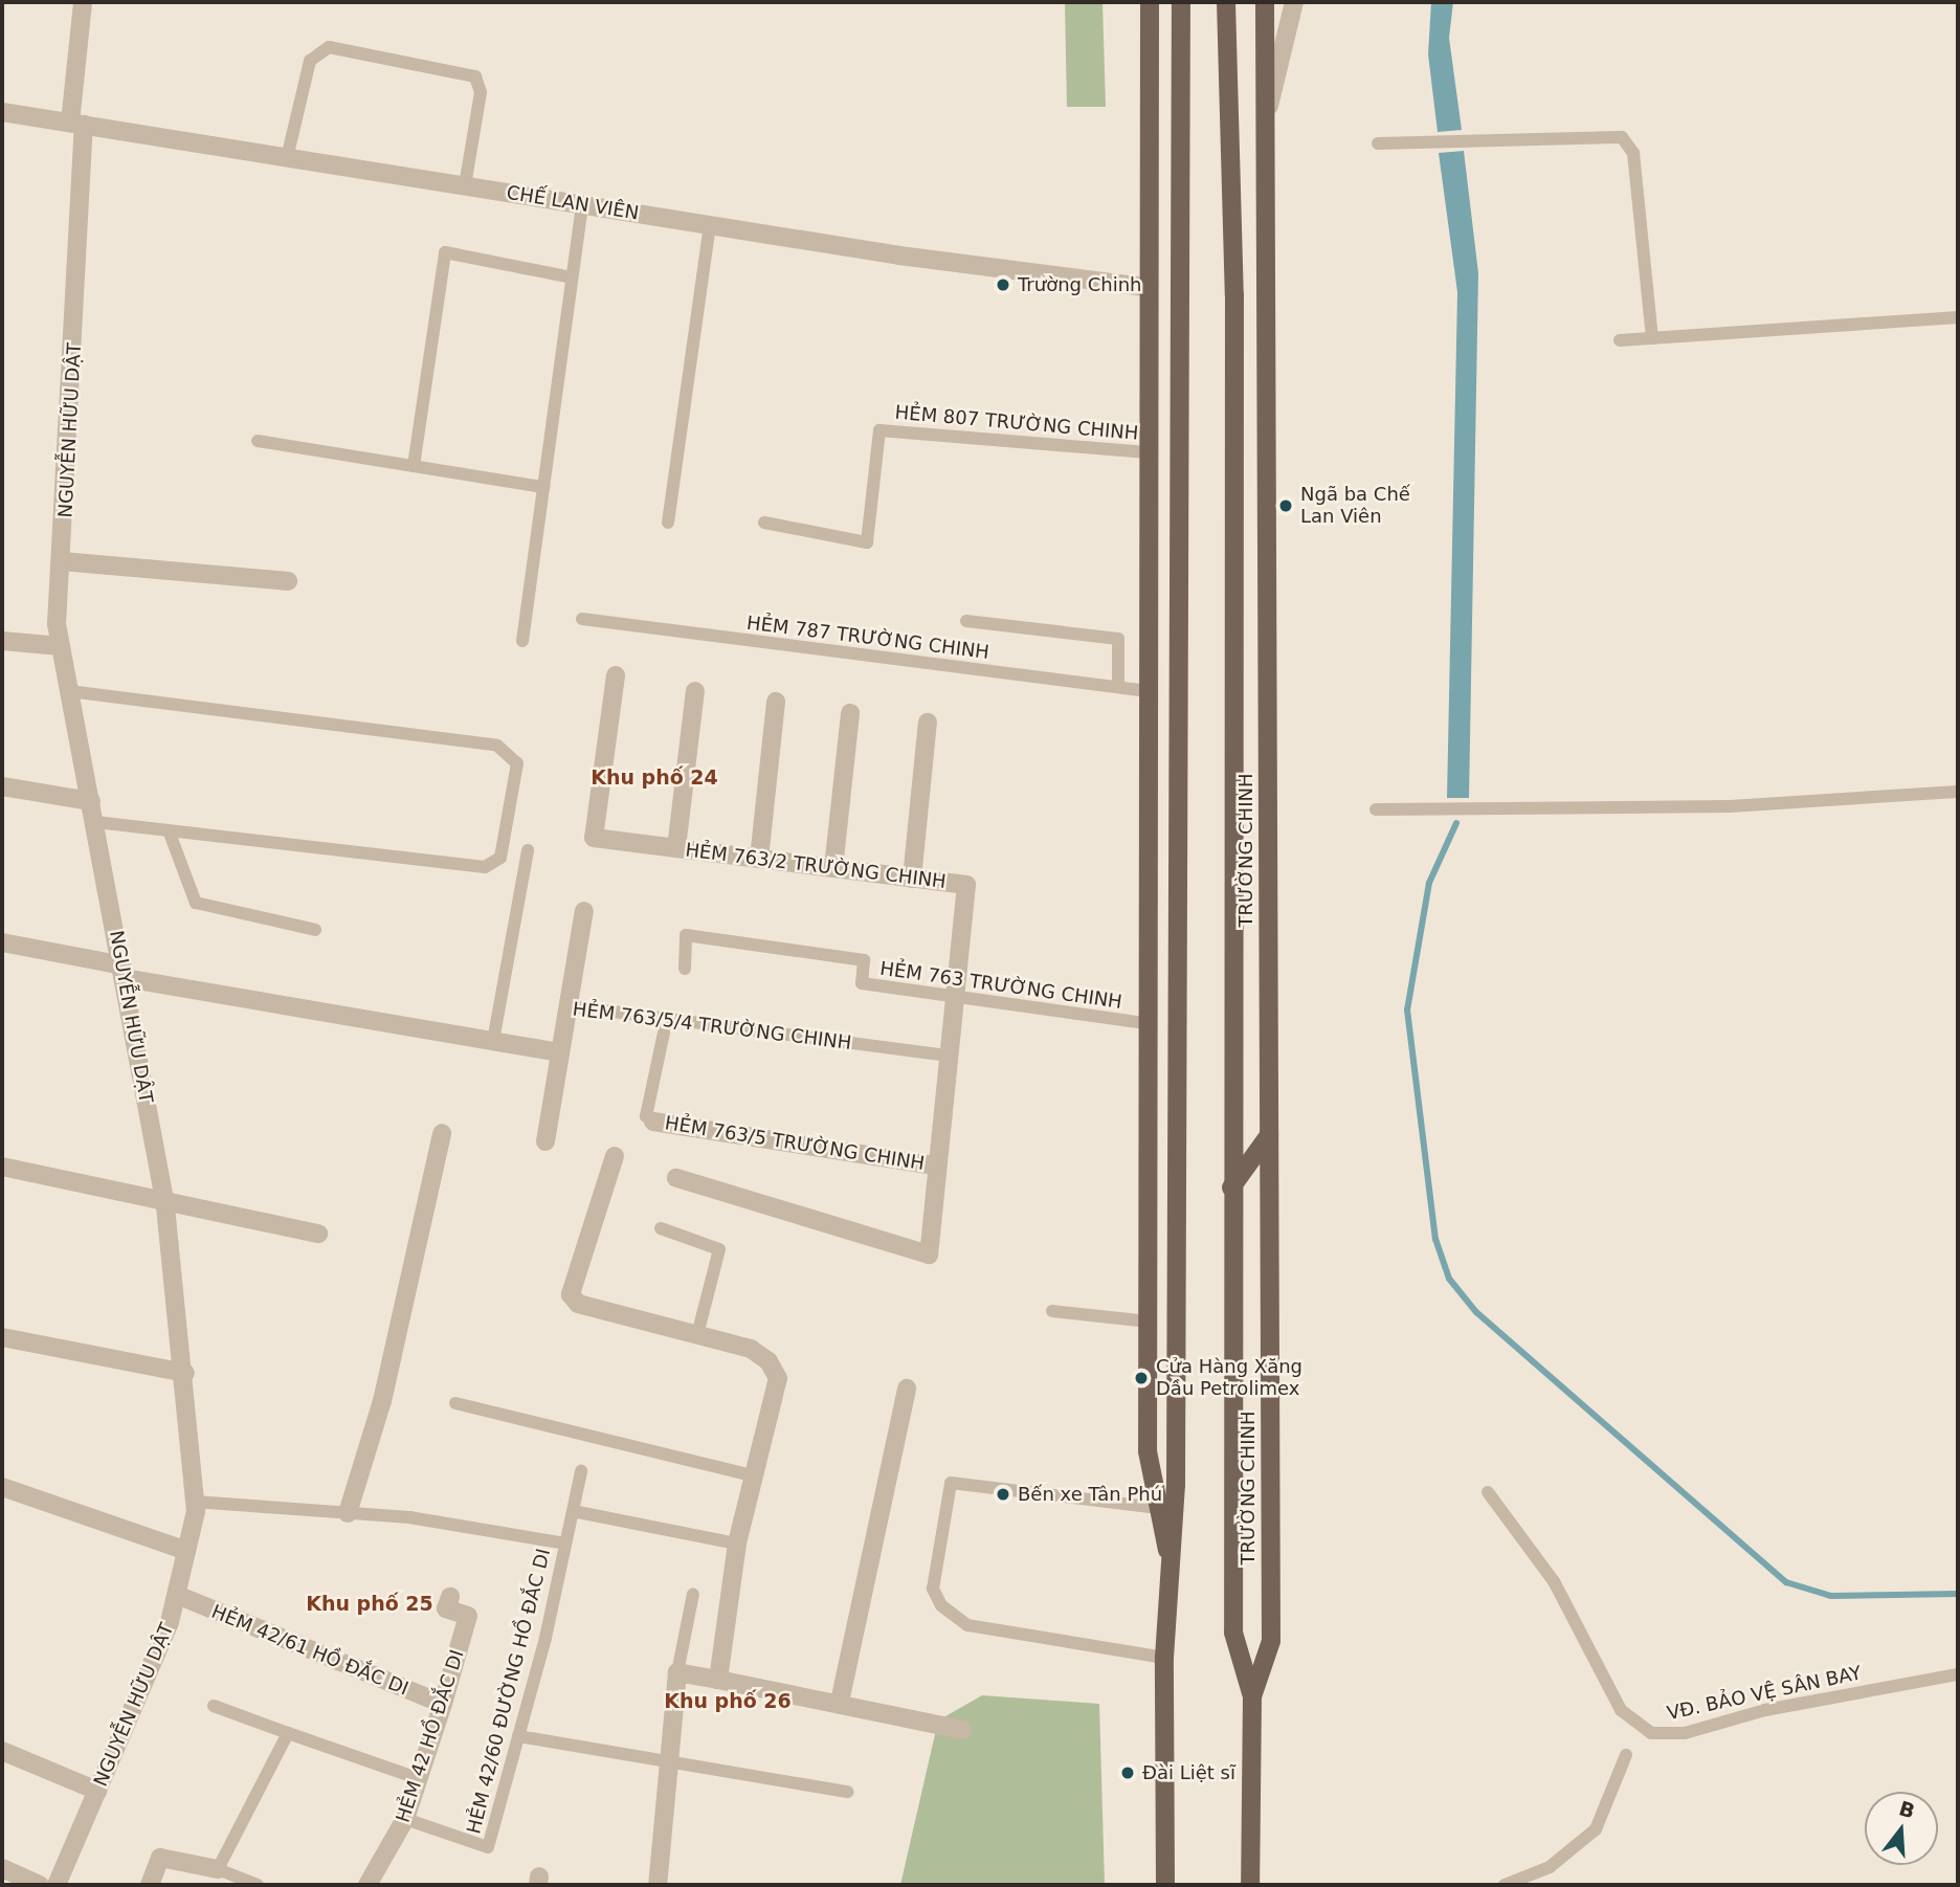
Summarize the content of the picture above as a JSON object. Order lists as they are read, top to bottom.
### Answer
{
  "streets": {
    "main road": ["TRƯỜNG CHINH"],
    "street": [
      "CHẾ LAN VIÊN",
      "NGUYỄN HỮU DẬT",
      "HẺM 763/2 TRƯỜNG CHINH",
      "HẺM 763/5/4 TRƯỜNG CHINH",
      "HẺM 763/5 TRƯỜNG CHINH",
      "HẺM 42/61 HỒ ĐẮC DI",
      "HẺM 42 HỒ ĐẮC DI"
    ],
    "lane": [
      "HẺM 807 TRƯỜNG CHINH",
      "HẺM 787 TRƯỜNG CHINH",
      "HẺM 763 TRƯỜNG CHINH",
      "HẺM 42/60 ĐƯỜNG HỒ ĐẮC DI",
      "VĐ. BẢO VỆ SÂN BAY"
    ]
  },
  "crossings": [
    ["CHẾ LAN VIÊN", "NGUYỄN HỮU DẬT"],
    ["NGUYỄN HỮU DẬT", "HẺM 42/61 HỒ ĐẮC DI"],
    ["NGUYỄN HỮU DẬT", "HẺM 42/60 ĐƯỜNG HỒ ĐẮC DI"],
    ["HẺM 763/2 TRƯỜNG CHINH", "HẺM 763 TRƯỜNG CHINH"],
    ["HẺM 763/2 TRƯỜNG CHINH", "HẺM 763/5 TRƯỜNG CHINH"],
    ["HẺM 763 TRƯỜNG CHINH", "HẺM 763/5 TRƯỜNG CHINH"],
    ["HẺM 763/5/4 TRƯỜNG CHINH", "HẺM 763/5 TRƯỜNG CHINH"],
    ["HẺM 42/61 HỒ ĐẮC DI", "HẺM 42 HỒ ĐẮC DI"],
    ["HẺM 42/60 ĐƯỜNG HỒ ĐẮC DI", "HẺM 42 HỒ ĐẮC DI"]
  ],
  "districts": ["Khu phố 24", "Khu phố 25", "Khu phố 26"],
  "places": [
    "Trường Chinh",
    "Ngã ba Chế Lan Viên",
    "Cửa Hàng Xăng Dầu Petrolimex",
    "Bến xe Tân Phú",
    "Đài Liệt sĩ"
  ],
  "north": "top"
}
